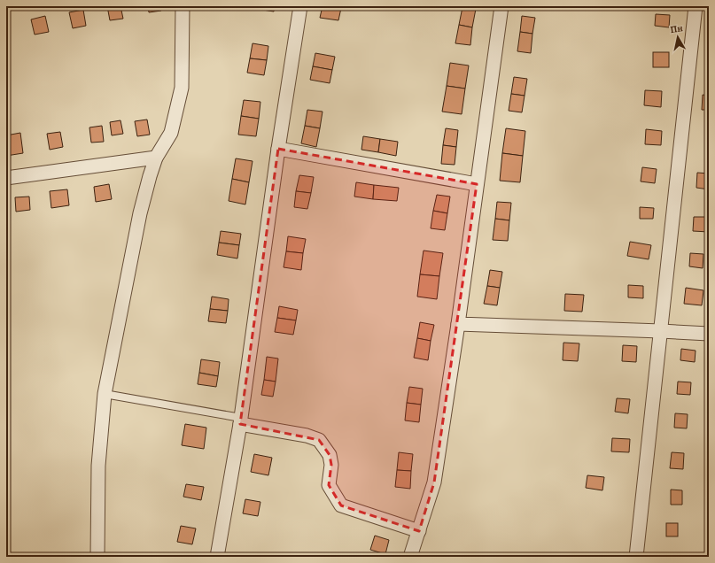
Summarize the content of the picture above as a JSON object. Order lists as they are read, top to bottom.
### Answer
{
  "north": "top"
}
